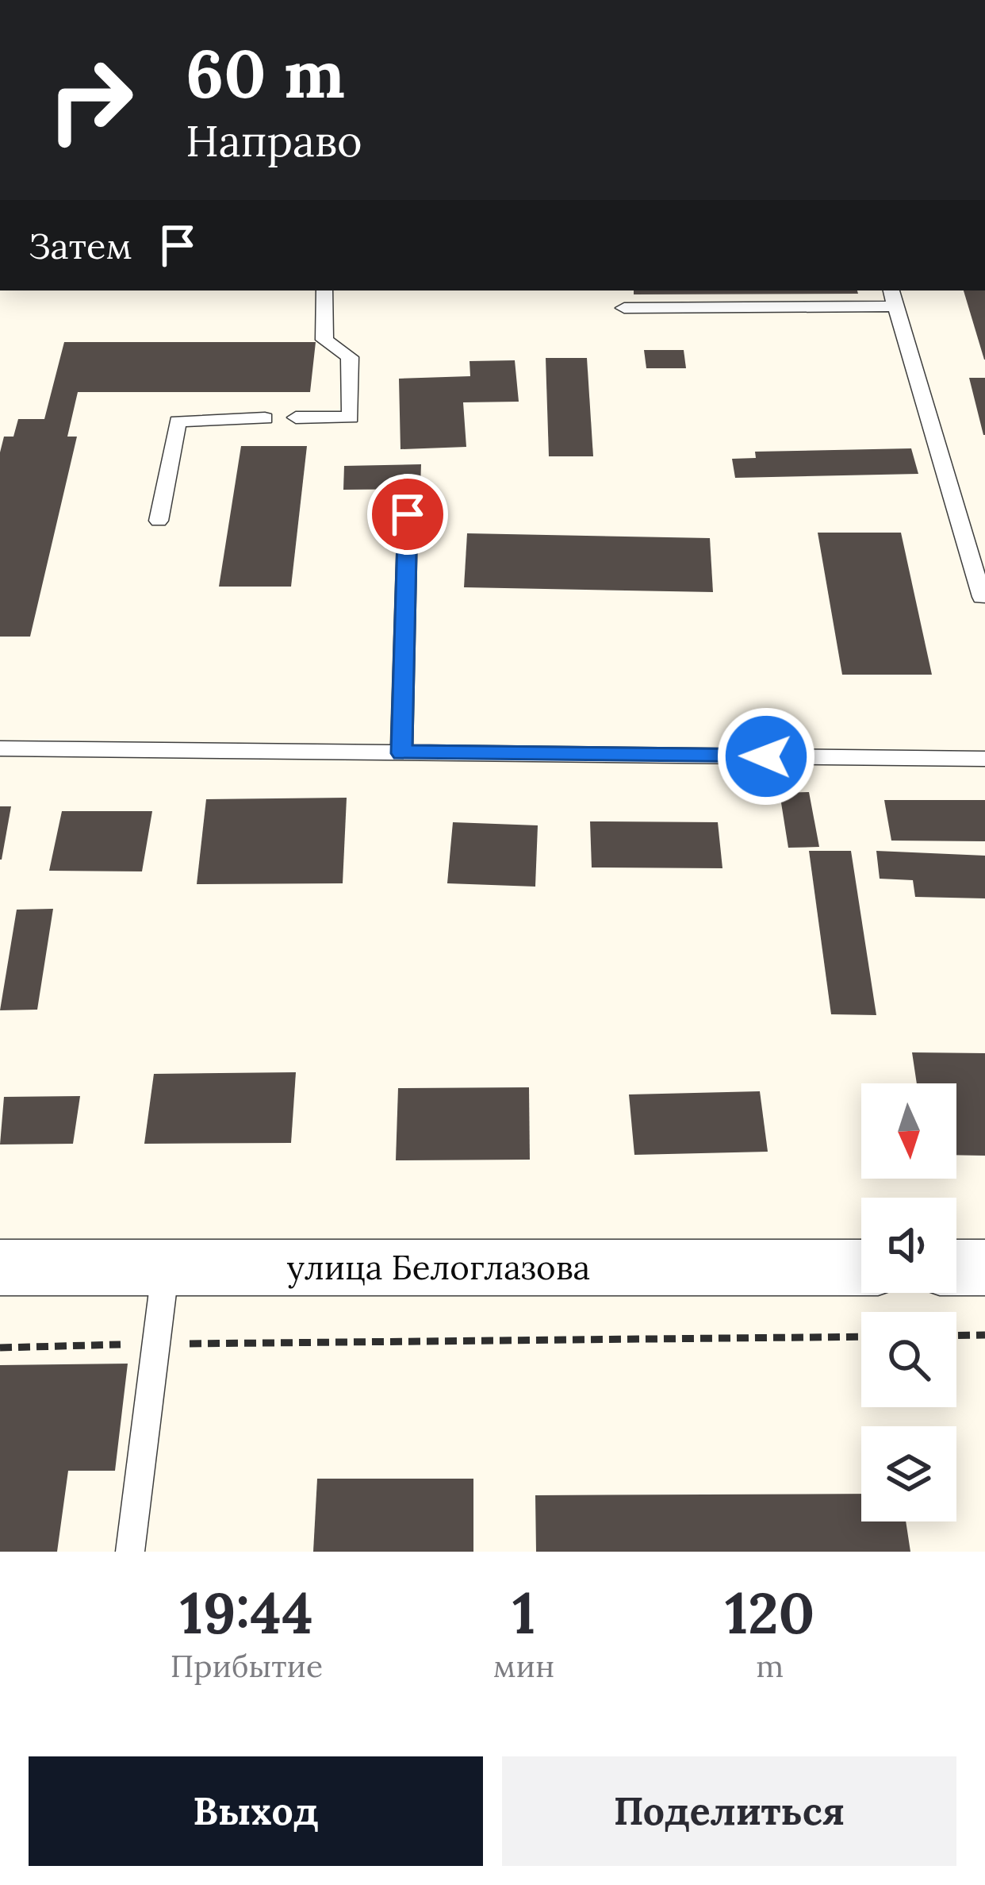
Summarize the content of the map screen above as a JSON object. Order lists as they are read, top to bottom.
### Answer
{
  "streets": {
    "street": ["улица Белоглазова"]
  },
  "north": "bottom",
  "page": {
    "turn": ["60 m", "Направо"],
    "then": "Затем",
    "eta": [
      "19:44",
      "Прибытие",
      "1",
      "мин",
      "120",
      "m"
    ],
    "buttons": ["Выход", "Поделиться"]
  }
}
